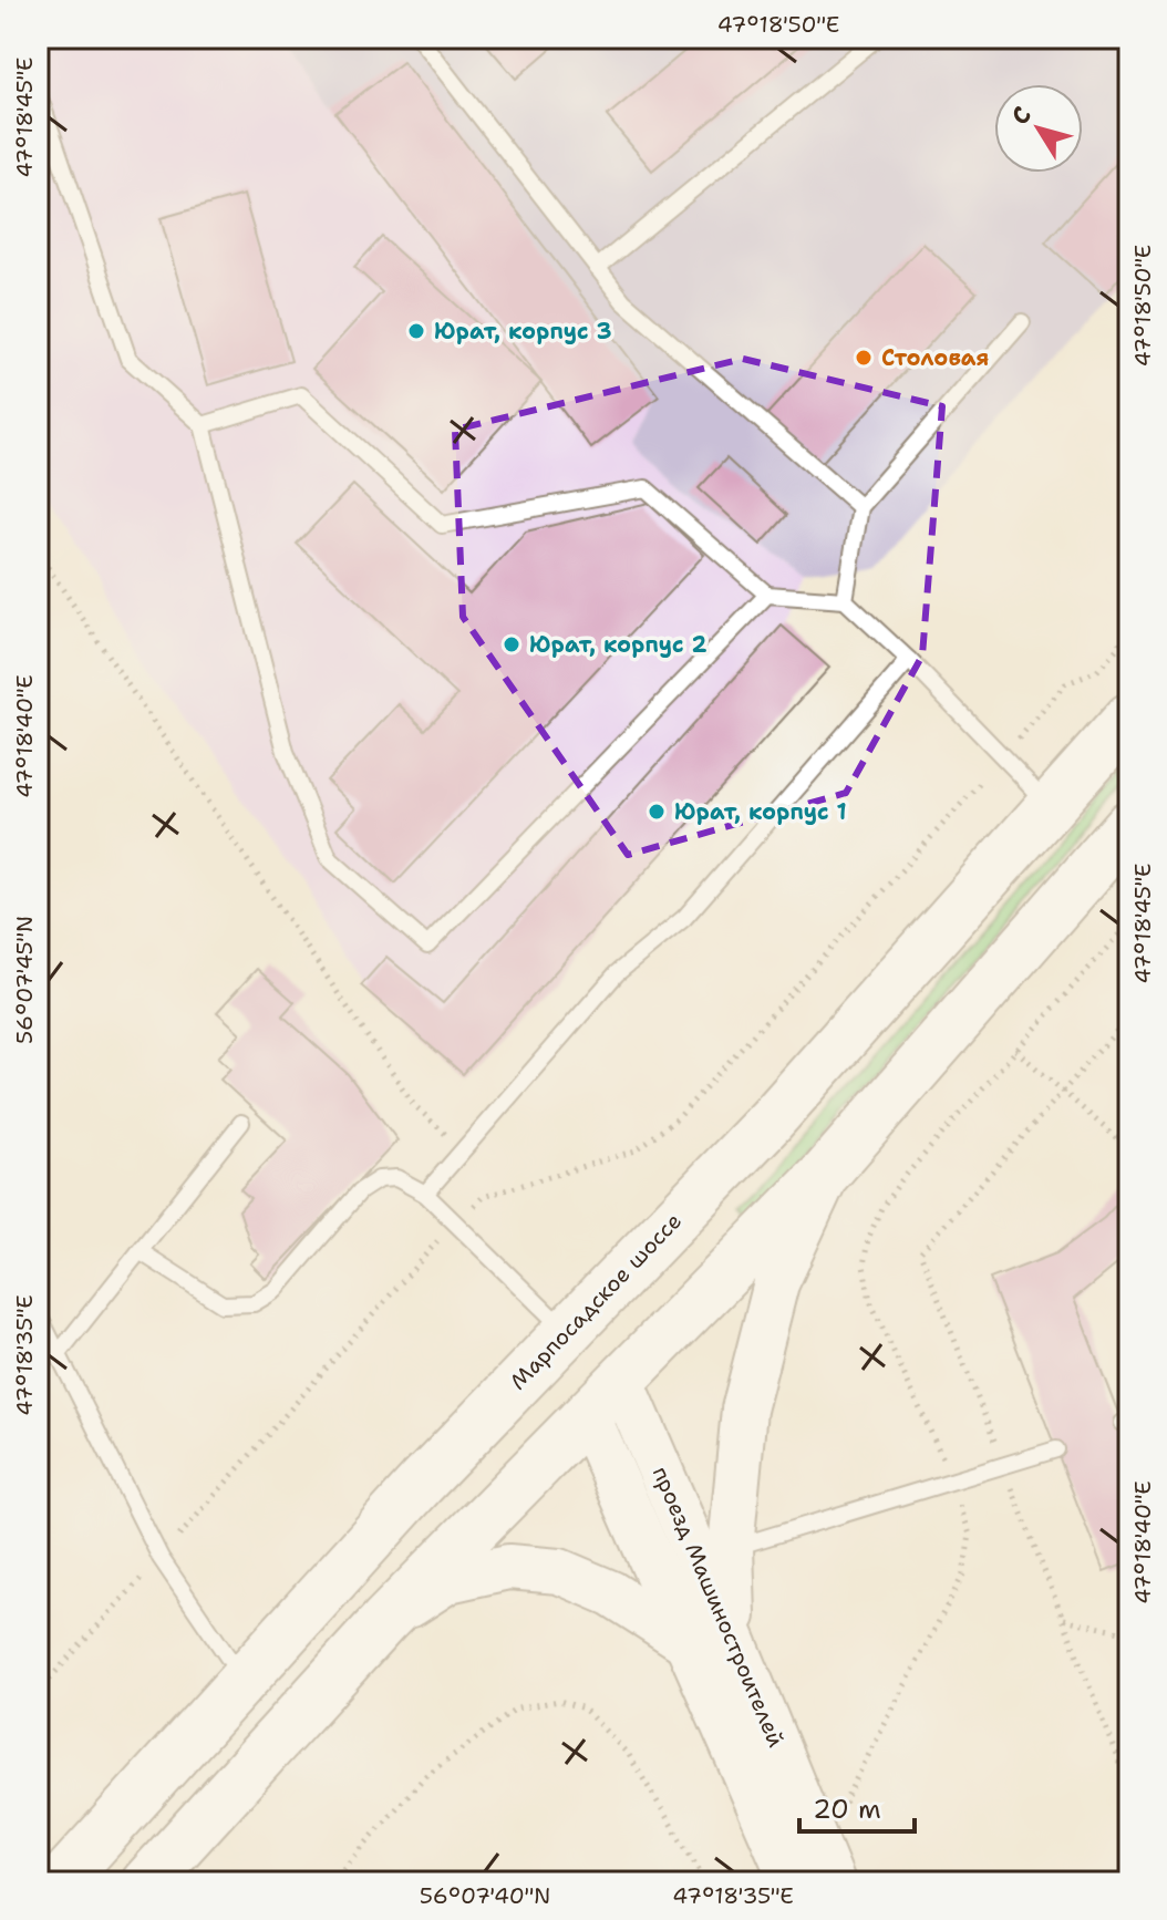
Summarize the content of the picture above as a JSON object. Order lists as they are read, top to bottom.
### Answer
{
  "streets": {
    "main road": ["Марпосадское шоссе", "проезд Машиностроителей"]
  },
  "places": [
    "Юрат, корпус 3",
    "Столовая",
    "Юрат, корпус 2",
    "Юрат, корпус 1"
  ],
  "scale_bar": "20 m",
  "north": "top left",
  "coordinates": [
    "47°18'50\"E",
    "47°18'45\"E",
    "47°18'40\"E",
    "56°07'45\"N",
    "47°18'35\"E",
    "56°07'40\"N"
  ]
}
